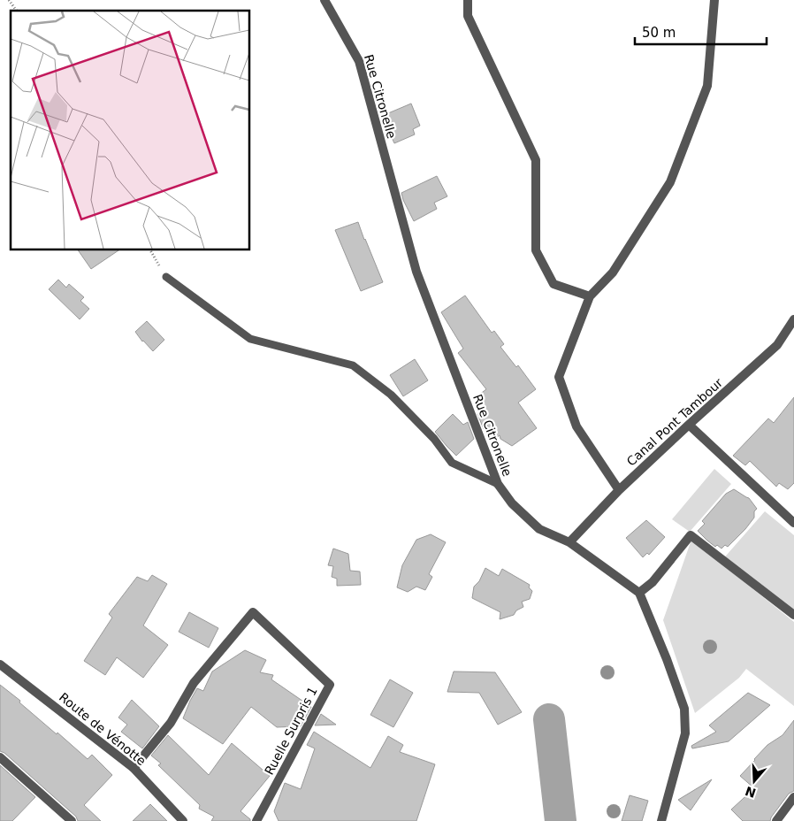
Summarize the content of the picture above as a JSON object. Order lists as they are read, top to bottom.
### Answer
{
  "streets": {
    "street": [
      "Rue Citronelle",
      "Canal Pont Tambour",
      "Route de Vénotte",
      "Ruelle Surpris 1"
    ]
  },
  "crossings": [
    ["Rue Citronelle", "Canal Pont Tambour"],
    ["Route de Vénotte", "Ruelle Surpris 1"]
  ],
  "scale_bar": "50 m",
  "north": "bottom"
}
